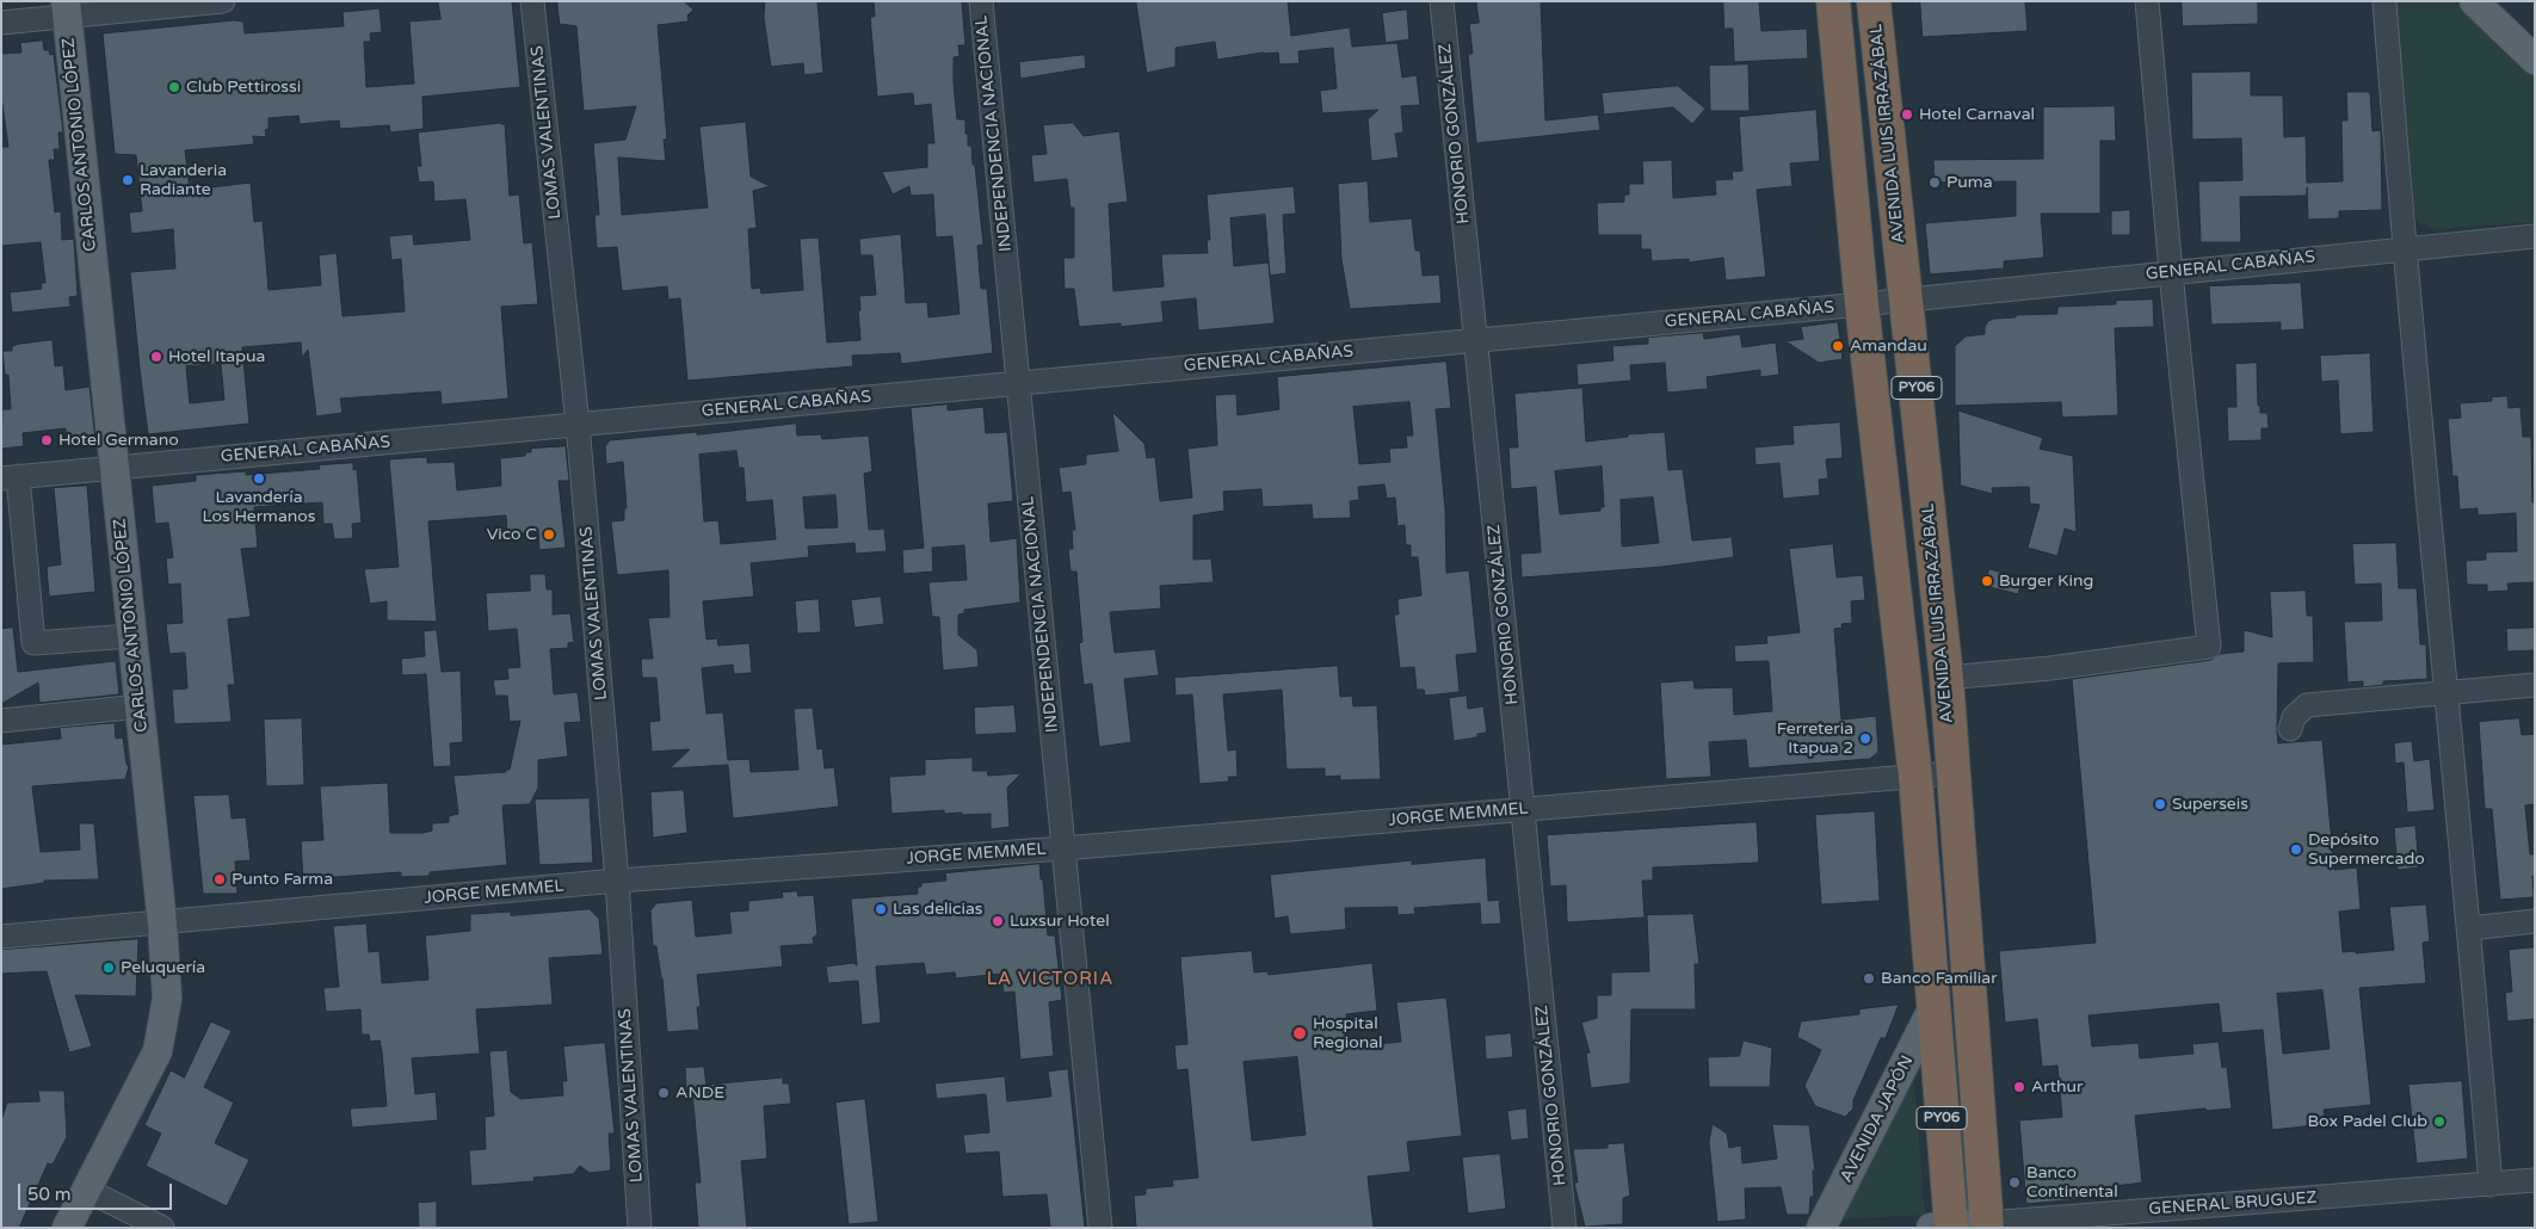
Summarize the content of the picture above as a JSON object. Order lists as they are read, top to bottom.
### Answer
{
  "streets": {
    "highway": ["AVENIDA LUIS IRRAZÁBAL", "PY06"],
    "main road": ["CARLOS ANTONIO LÓPEZ", "AVENIDA JAPÓN", "GENERAL BRUGUEZ"],
    "street": [
      "LOMAS VALENTINAS",
      "INDEPENDENCIA NACIONAL",
      "HONORIO GONZÁLEZ",
      "GENERAL CABAÑAS",
      "JORGE MEMMEL"
    ]
  },
  "crossings": [
    ["LOMAS VALENTINAS", "GENERAL CABAÑAS"],
    ["LOMAS VALENTINAS", "JORGE MEMMEL"],
    ["INDEPENDENCIA NACIONAL", "GENERAL CABAÑAS"],
    ["INDEPENDENCIA NACIONAL", "JORGE MEMMEL"],
    ["HONORIO GONZÁLEZ", "GENERAL CABAÑAS"],
    ["HONORIO GONZÁLEZ", "JORGE MEMMEL"],
    ["AVENIDA LUIS IRRAZÁBAL", "GENERAL CABAÑAS"],
    ["AVENIDA LUIS IRRAZÁBAL", "JORGE MEMMEL"],
    ["AVENIDA LUIS IRRAZÁBAL", "GENERAL BRUGUEZ"],
    ["CARLOS ANTONIO LÓPEZ", "GENERAL CABAÑAS"],
    ["CARLOS ANTONIO LÓPEZ", "JORGE MEMMEL"],
    ["GENERAL CABAÑAS", "PY06"],
    ["PY06", "JORGE MEMMEL"],
    ["PY06", "AVENIDA JAPÓN"],
    ["PY06", "GENERAL BRUGUEZ"]
  ],
  "districts": ["LA VICTORIA"],
  "places": [
    "Club Pettirossi",
    "Hotel Carnaval",
    "Lavanderia Radiante",
    "Puma",
    "Amandau",
    "Hotel Itapua",
    "Hotel Germano",
    "Lavandería Los Hermanos",
    "Vico C",
    "Burger King",
    "Ferreteria Itapua 2",
    "Superseis",
    "Depósito Supermercado",
    "Punto Farma",
    "Las delicias",
    "Luxsur Hotel",
    "Peluquería",
    "Banco Familiar",
    "Hospital Regional",
    "Arthur",
    "ANDE",
    "Box Padel Club",
    "Banco Continental"
  ],
  "scale_bar": "50 m"
}
